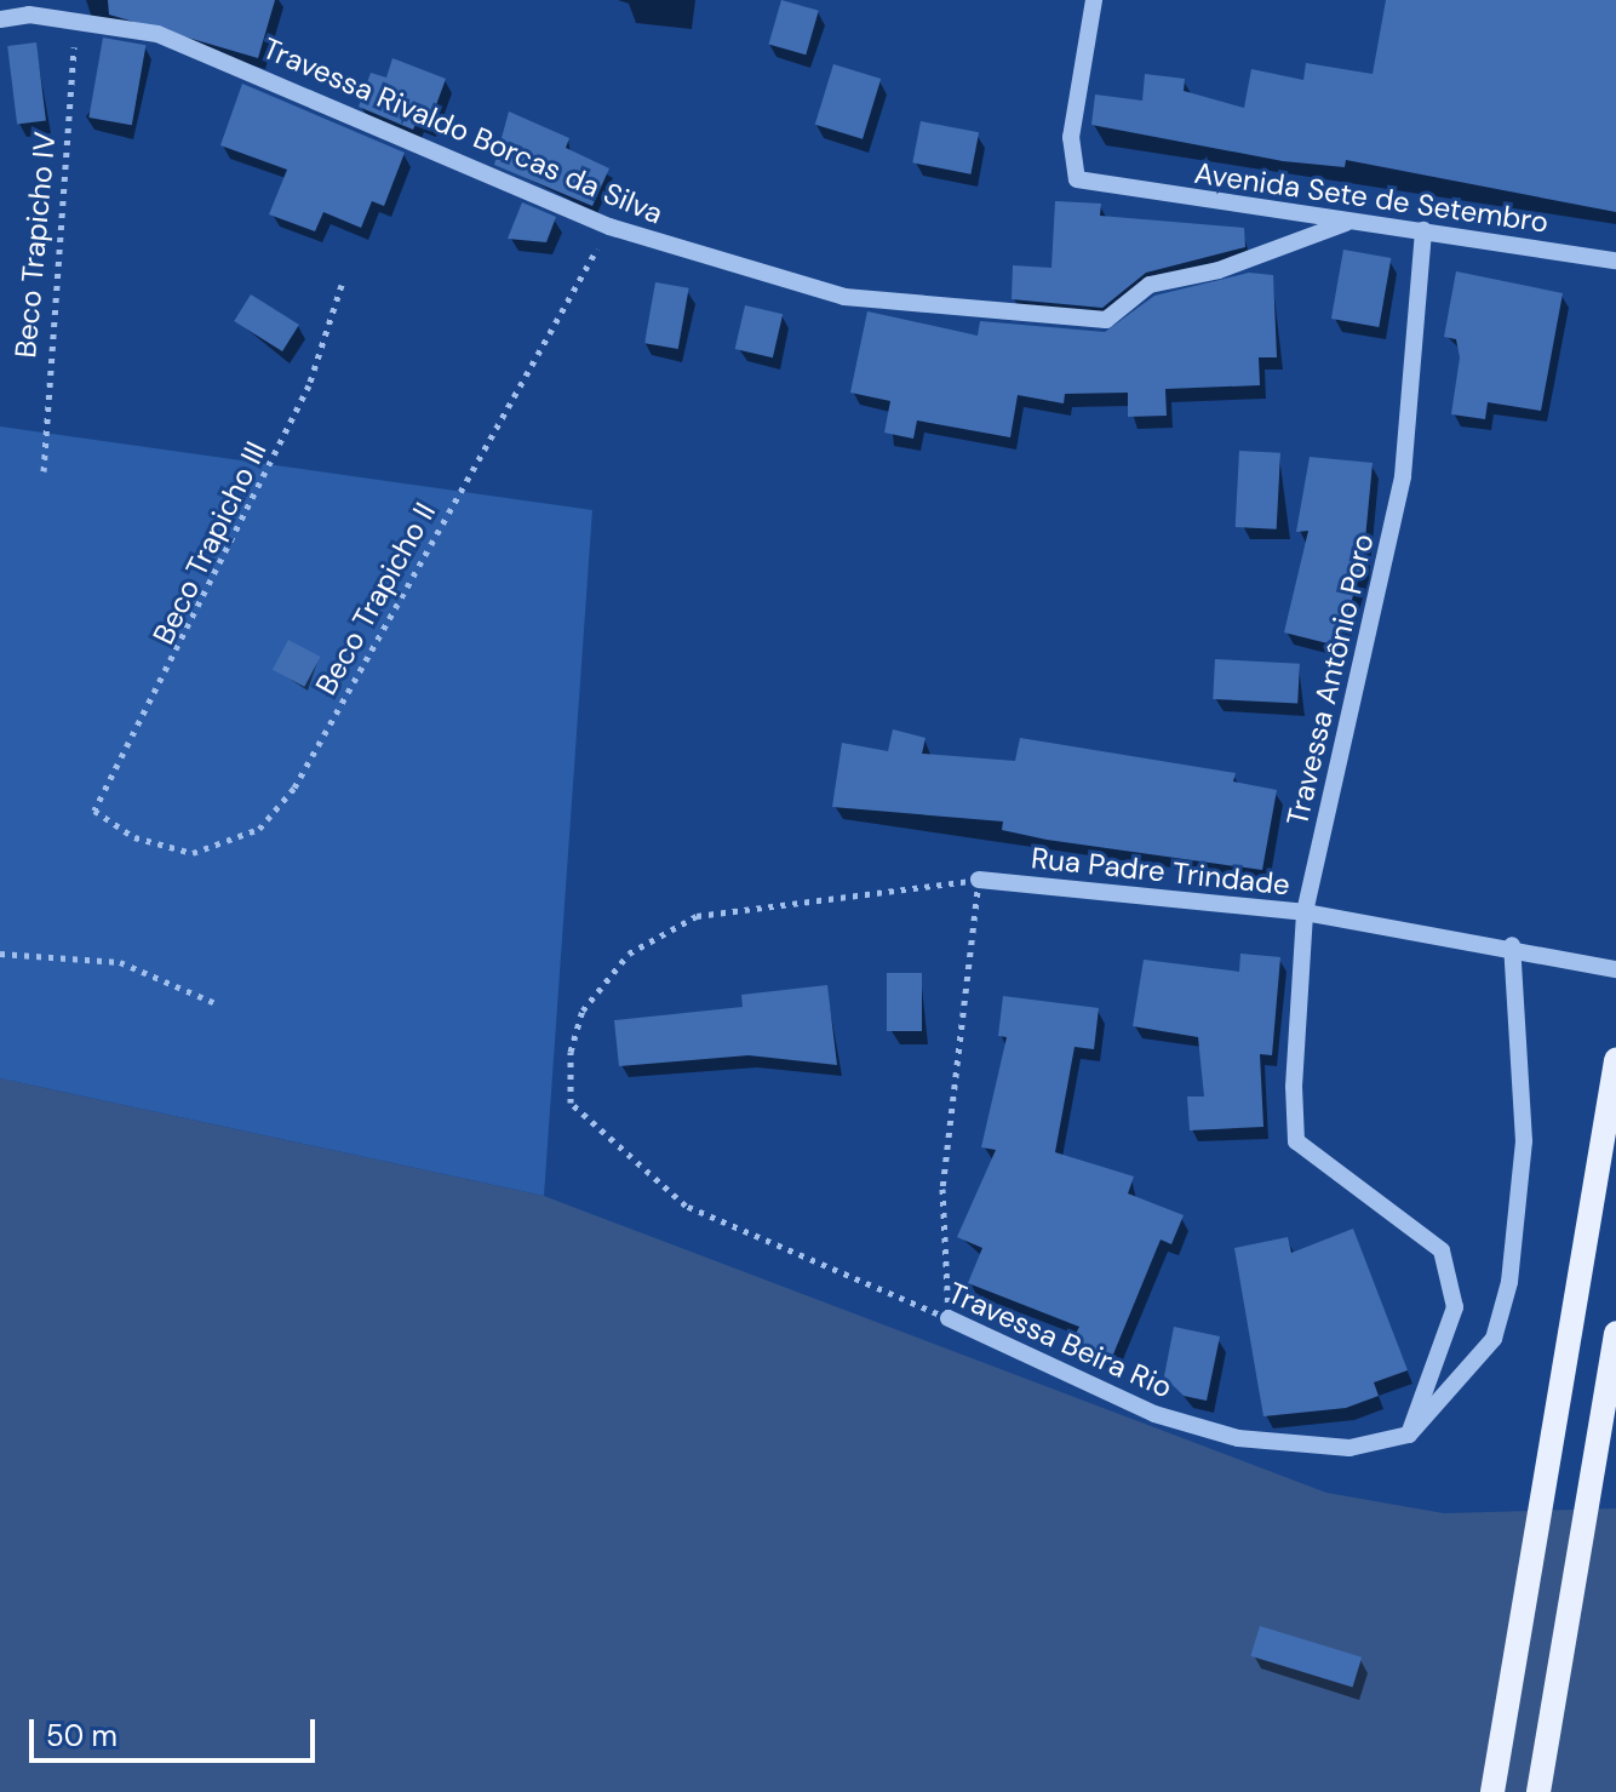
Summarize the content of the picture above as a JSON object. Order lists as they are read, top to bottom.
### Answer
{
  "streets": {
    "street": [
      "Travessa Rivaldo Borcas da Silva",
      "Avenida Sete de Setembro",
      "Travessa Antônio Poro",
      "Rua Padre Trindade",
      "Travessa Beira Rio"
    ],
    "path": ["Beco Trapicho IV", "Beco Trapicho III", "Beco Trapicho II"]
  },
  "crossings": [
    ["Travessa Rivaldo Borcas da Silva", "Avenida Sete de Setembro"],
    ["Travessa Rivaldo Borcas da Silva", "Beco Trapicho IV"],
    ["Travessa Rivaldo Borcas da Silva", "Beco Trapicho II"],
    ["Avenida Sete de Setembro", "Travessa Antônio Poro"],
    ["Beco Trapicho III", "Beco Trapicho II"],
    ["Travessa Antônio Poro", "Rua Padre Trindade"],
    ["Travessa Antônio Poro", "Travessa Beira Rio"],
    ["Rua Padre Trindade", "Travessa Beira Rio"]
  ],
  "scale_bar": "50 m"
}
